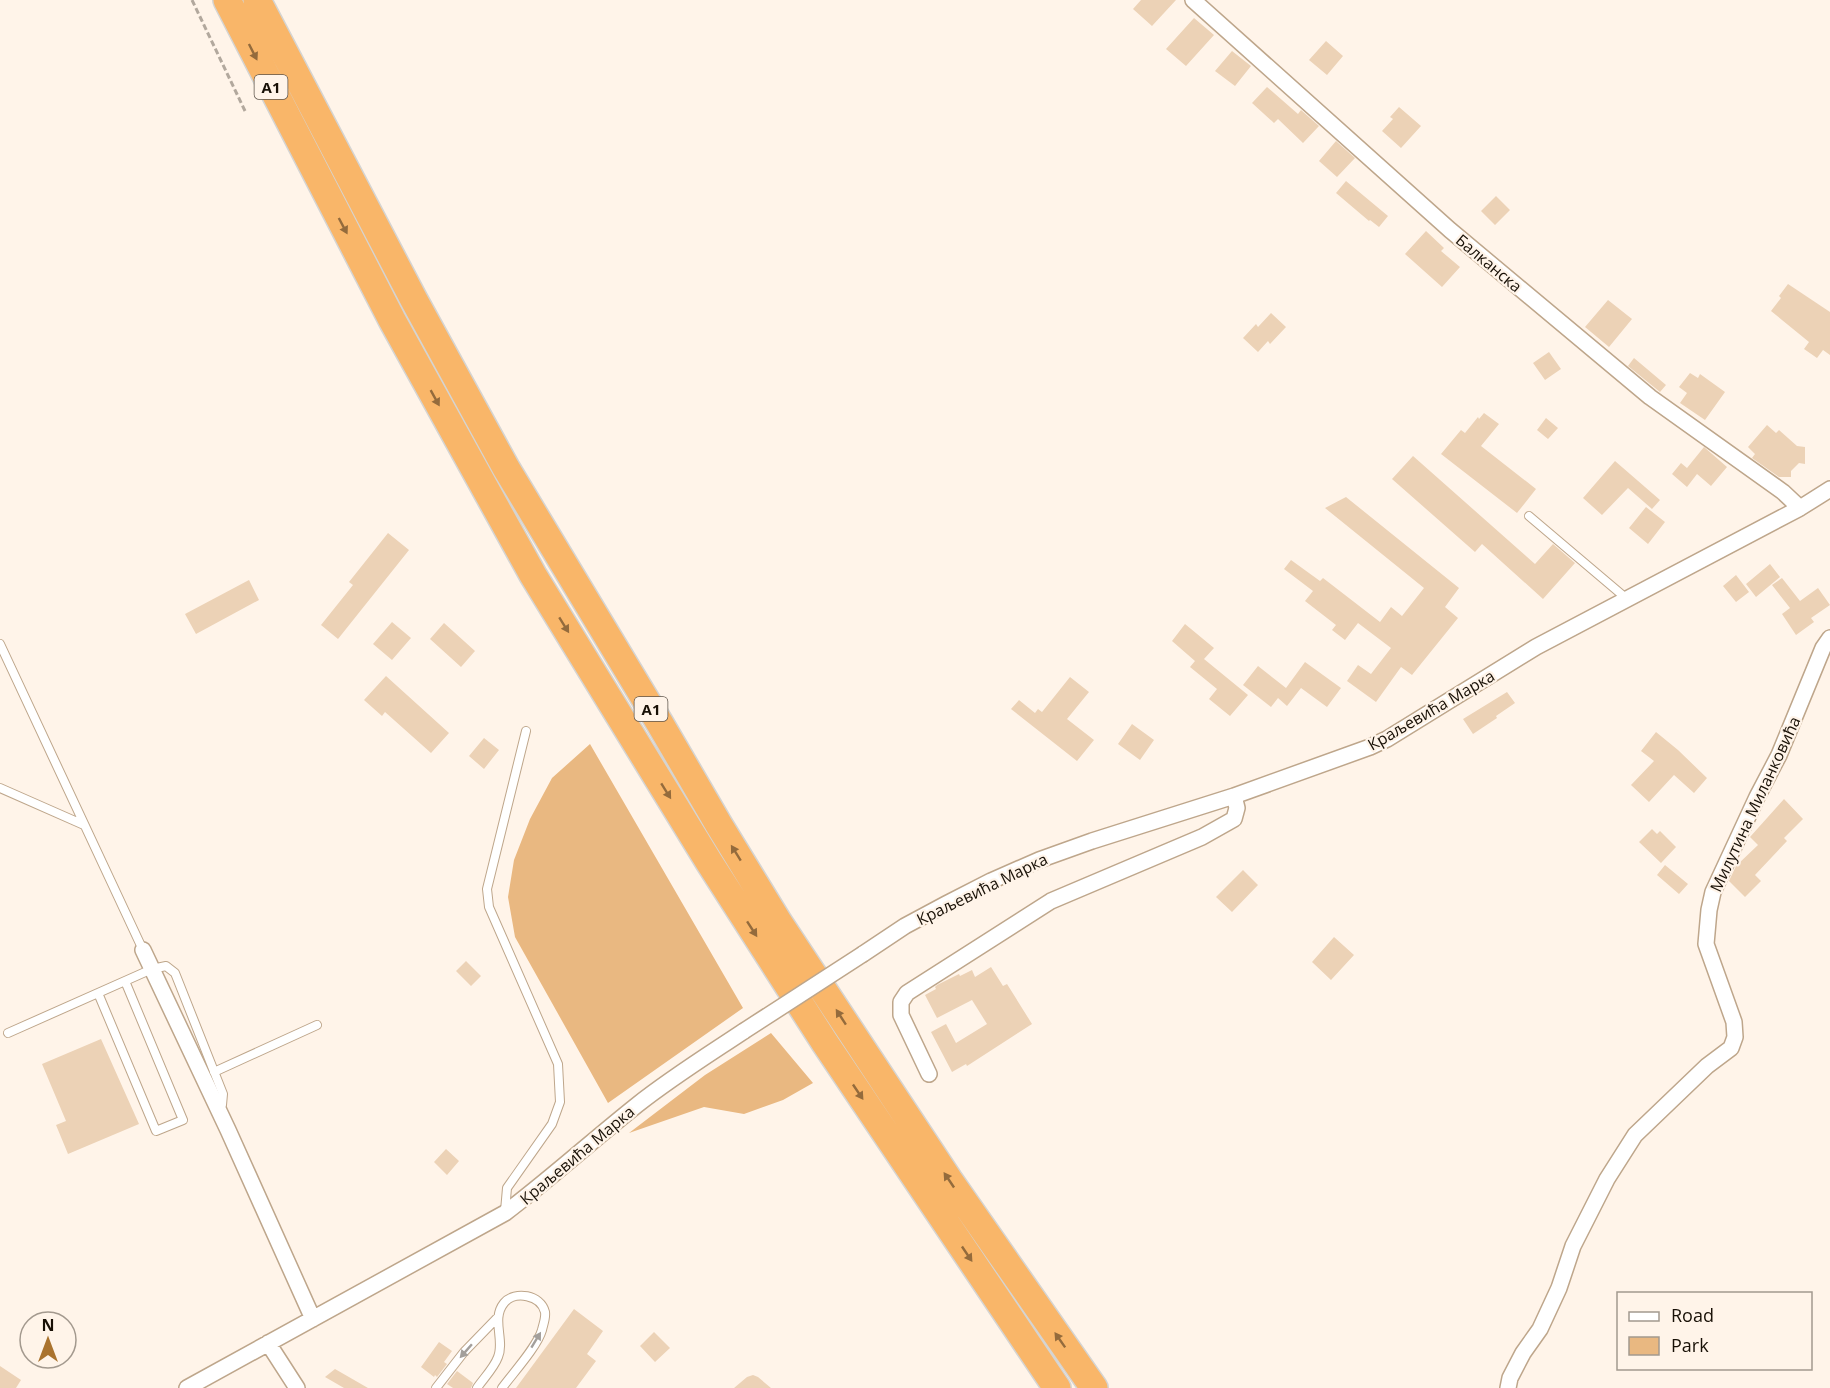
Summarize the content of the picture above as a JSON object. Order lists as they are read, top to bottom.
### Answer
{
  "streets": {
    "highway": ["A1"],
    "street": ["Балканска", "Краљевића Марка", "Милутина Миланковића"]
  },
  "crossings": [
    ["Балканска", "Краљевића Марка"]
  ],
  "legend": ["Road", "Park"],
  "north": "top"
}
